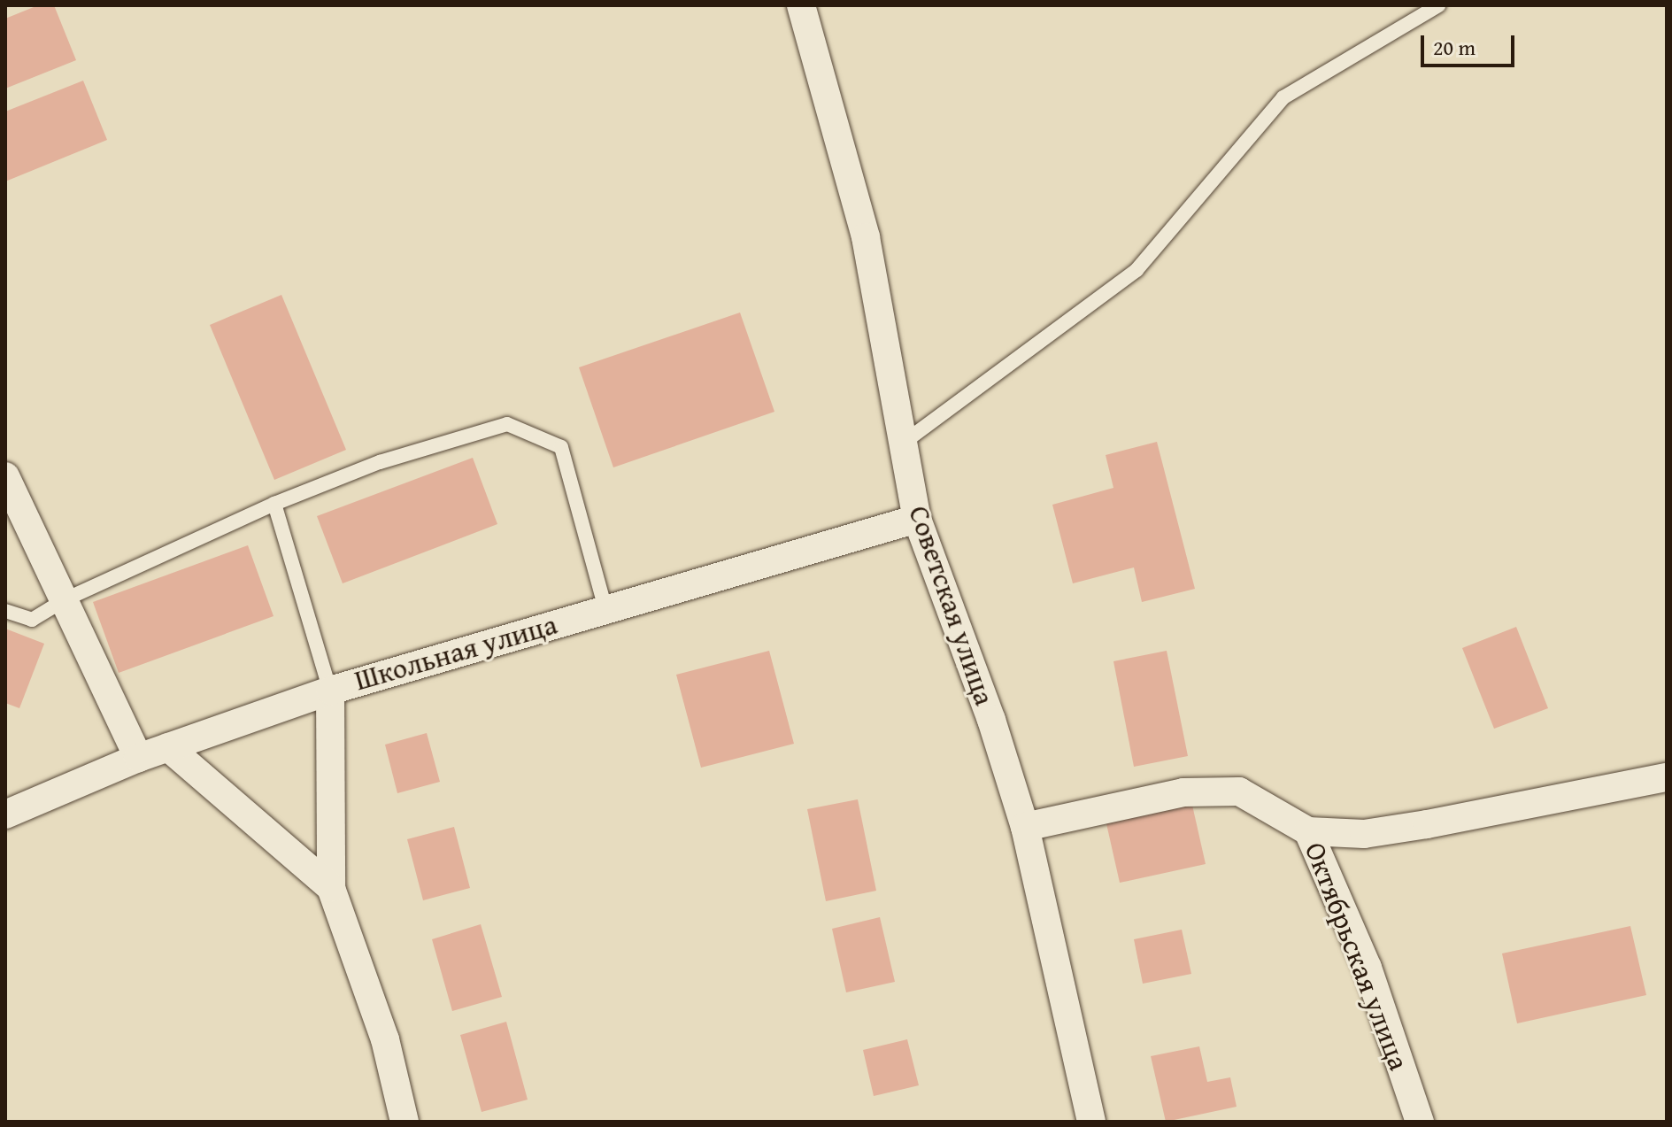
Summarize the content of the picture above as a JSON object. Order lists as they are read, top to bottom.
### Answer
{
  "streets": {
    "street": ["Советская улица", "Школьная улица", "Октябрьская улица"]
  },
  "crossings": [
    ["Советская улица", "Школьная улица"],
    ["Советская улица", "Октябрьская улица"]
  ],
  "scale_bar": "20 m"
}
